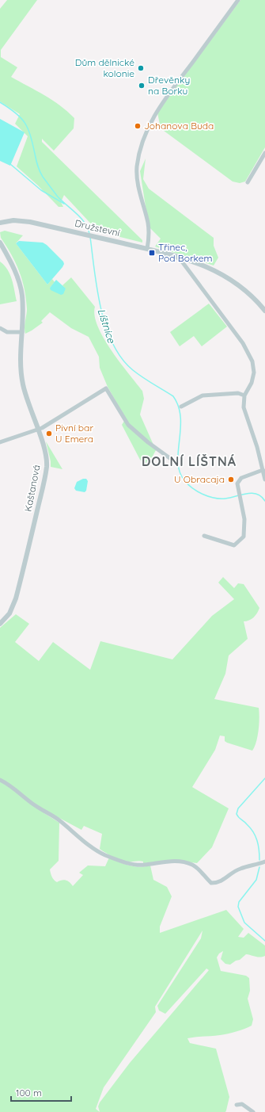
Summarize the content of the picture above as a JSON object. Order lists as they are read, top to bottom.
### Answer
{
  "streets": {
    "street": ["Družstevní", "Kaštanová"]
  },
  "districts": ["DOLNÍ LÍŠTNÁ"],
  "water": ["Líštnice"],
  "places": {
    "other": [
      "Dům dělnické kolonie",
      "Dřevěnky na Borku",
      "Johanova Buda",
      "Pivní bar U Emera",
      "U Obracaja"
    ],
    "transit": ["Třinec, Pod Borkem"]
  },
  "scale_bar": "100 m"
}
